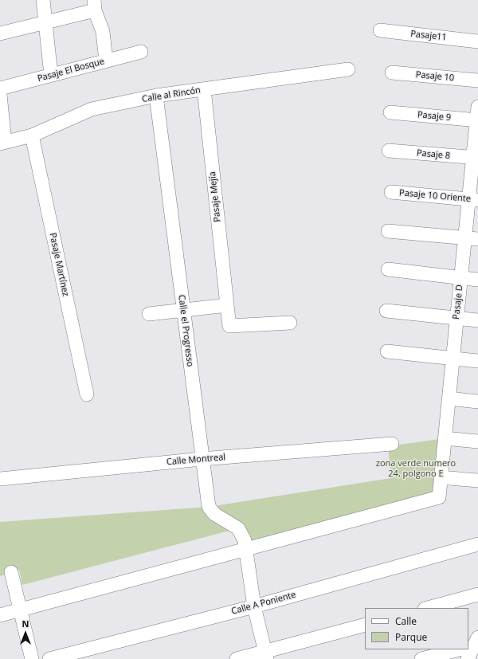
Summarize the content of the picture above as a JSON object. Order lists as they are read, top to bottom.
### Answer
{
  "streets": {
    "street": [
      "Pasaje11",
      "Pasaje El Bosque",
      "Pasaje 10",
      "Calle al Rincón",
      "Pasaje 9",
      "Pasaje 8",
      "Pasaje 10 Oriente",
      "Pasaje Mejía",
      "Pasaje Martínez",
      "Pasaje D",
      "Calle el Progresso",
      "Calle Montreal",
      "Calle A Poniente"
    ]
  },
  "crossings": [
    ["Calle al Rincón", "Pasaje Mejía"],
    ["Calle al Rincón", "Pasaje Martínez"],
    ["Calle al Rincón", "Calle el Progresso"],
    ["Pasaje 9", "Pasaje D"],
    ["Pasaje 8", "Pasaje D"],
    ["Pasaje 10 Oriente", "Pasaje D"],
    ["Pasaje D", "Calle el Progresso"],
    ["Calle el Progresso", "Calle Montreal"],
    ["Calle el Progresso", "Calle A Poniente"]
  ],
  "parks": ["zona verde numero 24, polgono E"],
  "legend": ["Calle", "Parque"],
  "north": "top"
}
